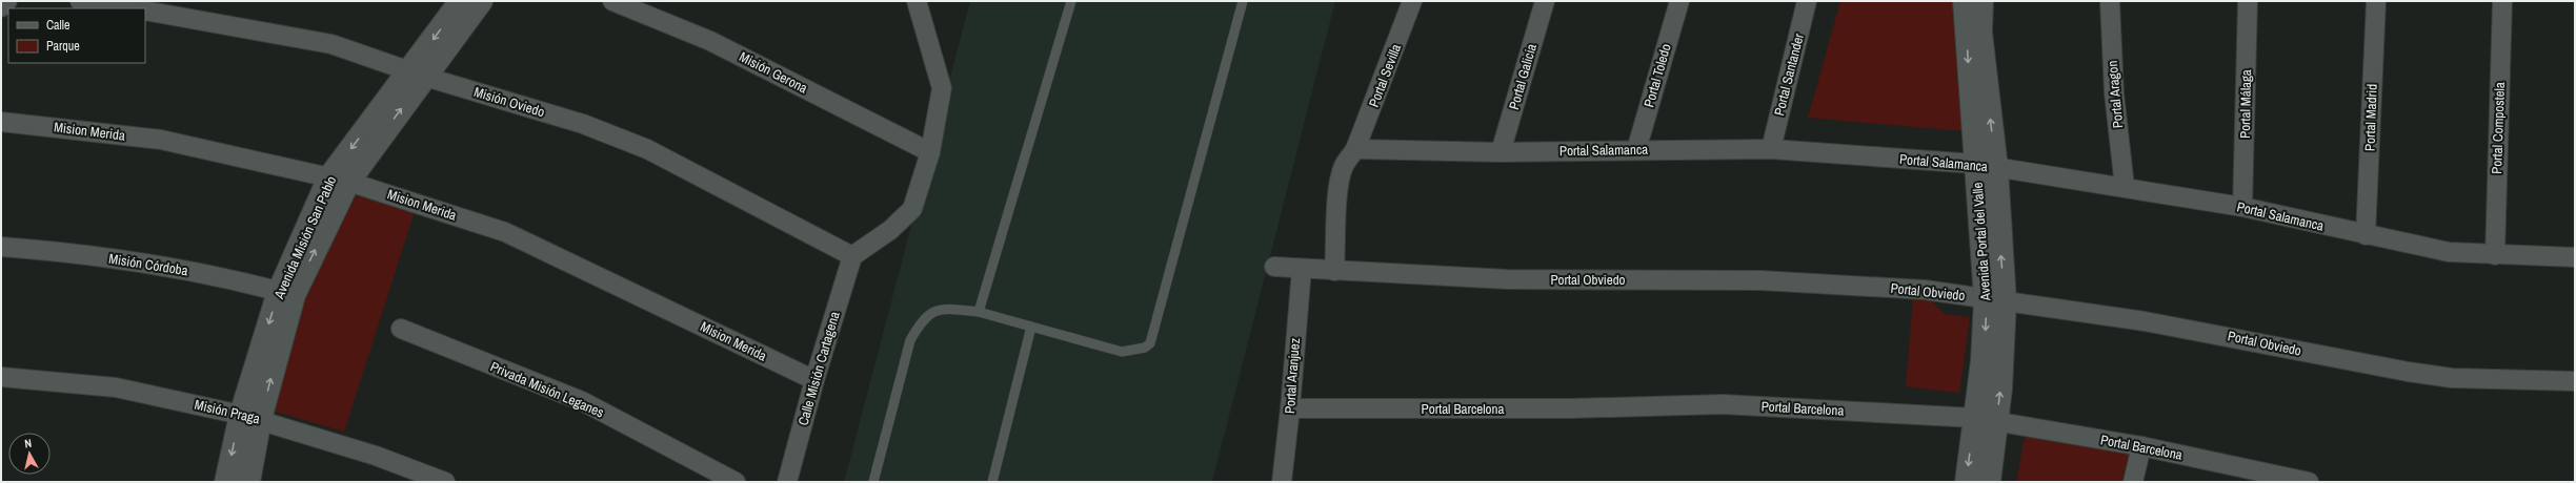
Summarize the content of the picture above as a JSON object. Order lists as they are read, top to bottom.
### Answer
{
  "streets": {
    "street": [
      "Misión Gerona",
      "Portal Santander",
      "Portal Sevilla",
      "Portal Toledo",
      "Portal Galicia",
      "Portal Aragon",
      "Misión Oviedo",
      "Portal Málaga",
      "Portal Madrid",
      "Portal Compostela",
      "Mision Merida",
      "Portal Salamanca",
      "Avenida Misión San Pablo",
      "Avenida Portal del Valle",
      "Misión Córdoba",
      "Portal Obviedo",
      "Calle Misión Cartagena",
      "Portal Aranjuez",
      "Privada Misión Leganes",
      "Portal Barcelona",
      "Misión Praga"
    ]
  },
  "crossings": [
    ["Portal Santander", "Portal Salamanca"],
    ["Portal Sevilla", "Portal Salamanca"],
    ["Portal Sevilla", "Portal Obviedo"],
    ["Portal Toledo", "Portal Salamanca"],
    ["Portal Galicia", "Portal Salamanca"],
    ["Portal Aragon", "Portal Salamanca"],
    ["Misión Oviedo", "Avenida Misión San Pablo"],
    ["Misión Oviedo", "Calle Misión Cartagena"],
    ["Portal Málaga", "Portal Salamanca"],
    ["Portal Madrid", "Portal Salamanca"],
    ["Portal Compostela", "Portal Salamanca"],
    ["Mision Merida", "Avenida Misión San Pablo"],
    ["Mision Merida", "Calle Misión Cartagena"],
    ["Portal Salamanca", "Avenida Portal del Valle"],
    ["Avenida Misión San Pablo", "Misión Córdoba"],
    ["Avenida Misión San Pablo", "Misión Praga"],
    ["Avenida Portal del Valle", "Portal Obviedo"],
    ["Avenida Portal del Valle", "Portal Barcelona"],
    ["Portal Obviedo", "Portal Aranjuez"],
    ["Portal Aranjuez", "Portal Barcelona"]
  ],
  "legend": ["Calle", "Parque"],
  "north": "top"
}
